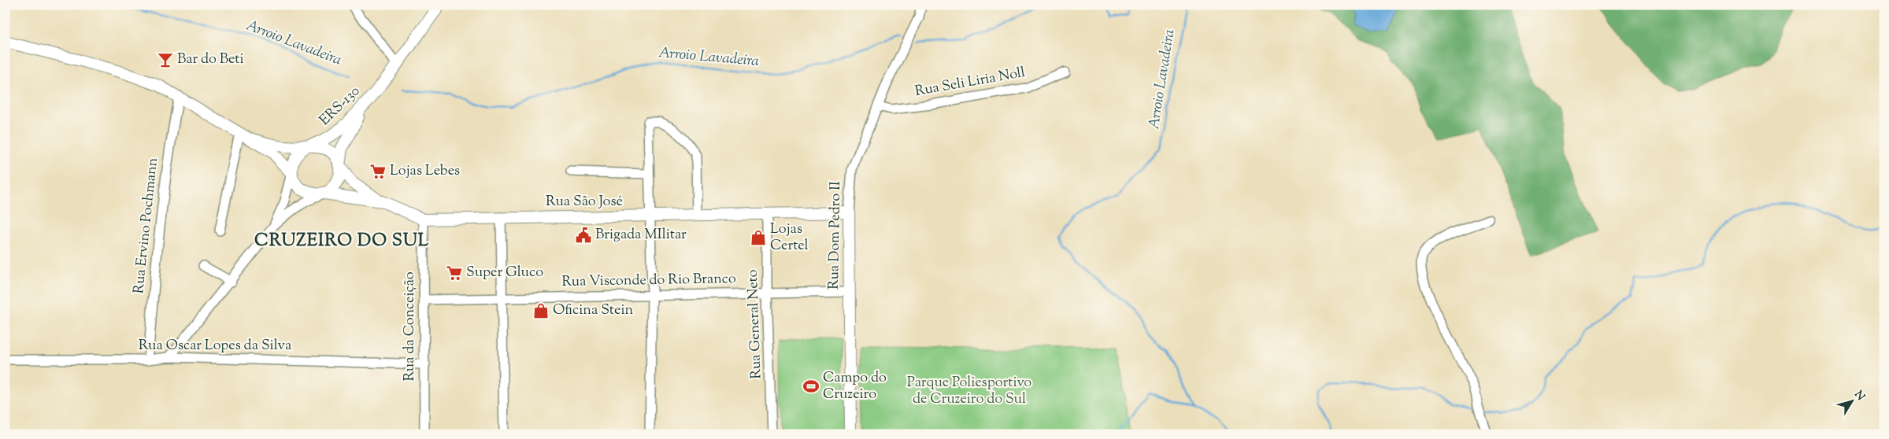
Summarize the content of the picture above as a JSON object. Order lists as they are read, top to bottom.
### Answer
{
  "streets": {
    "main road": ["ERS-130", "Rua São José", "Rua Dom Pedro II"],
    "street": [
      "Rua Seli Liria Noll",
      "Rua Ervino Pochmann",
      "Rua Visconde do Rio Branco",
      "Rua General Neto",
      "Rua da Conceição",
      "Rua Oscar Lopes da Silva"
    ]
  },
  "crossings": [
    ["Rua Seli Liria Noll", "Rua Dom Pedro II"],
    ["ERS-130", "Rua São José"],
    ["Rua São José", "Rua Dom Pedro II"],
    ["Rua São José", "Rua General Neto"],
    ["Rua São José", "Rua da Conceição"],
    ["Rua Ervino Pochmann", "Rua Oscar Lopes da Silva"],
    ["Rua Dom Pedro II", "Rua Visconde do Rio Branco"],
    ["Rua Visconde do Rio Branco", "Rua General Neto"],
    ["Rua Visconde do Rio Branco", "Rua da Conceição"],
    ["Rua da Conceição", "Rua Oscar Lopes da Silva"]
  ],
  "districts": ["CRUZEIRO DO SUL"],
  "water": ["Arroio Lavadeira"],
  "parks": ["Parque Poliesportivo de Cruzeiro do Sul"],
  "places": {
    "bar": ["Bar do Beti"],
    "supermarket": ["Lojas Lebes", "Super Gluco"],
    "public building": ["Brigada MIlitar"],
    "shop": ["Lojas Certel", "Oficina Stein"],
    "sports": ["Campo do Cruzeiro"]
  },
  "north": "top right"
}
